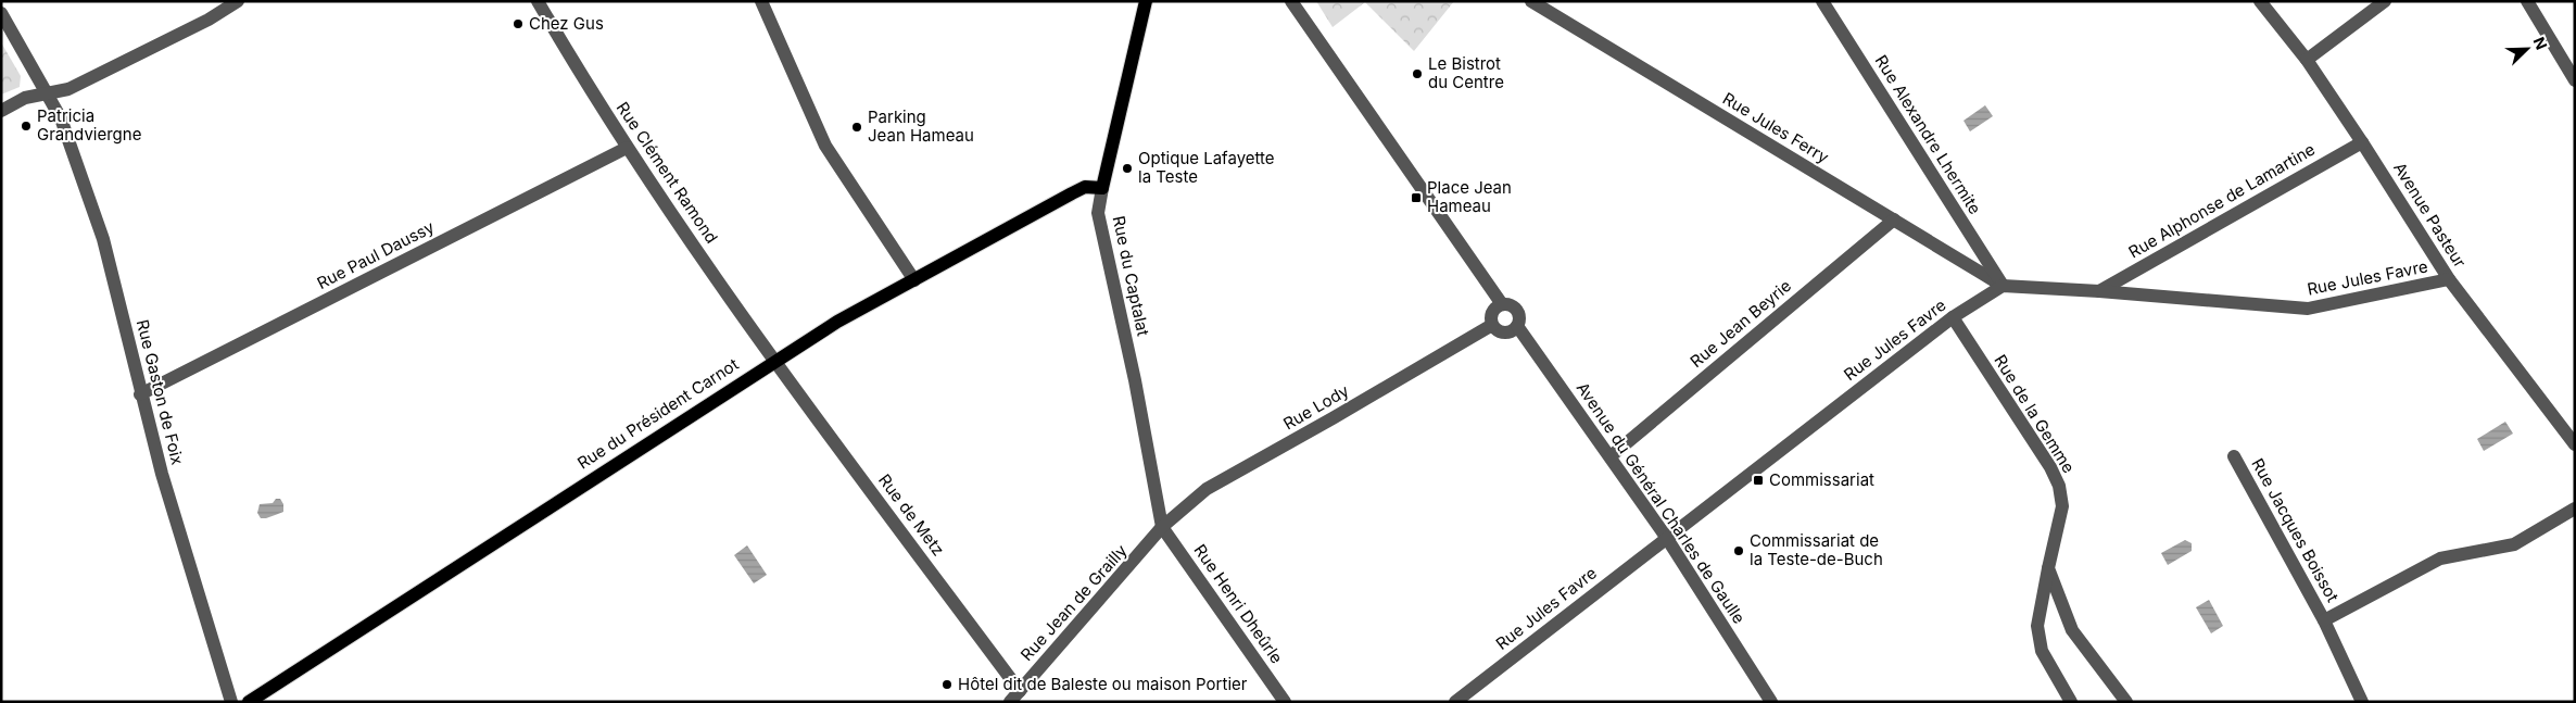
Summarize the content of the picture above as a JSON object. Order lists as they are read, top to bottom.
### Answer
{
  "streets": {
    "main road": ["Rue du Captalat", "Rue du Président Carnot"],
    "street": [
      "Rue Jules Ferry",
      "Rue Alexandre Lhermite",
      "Rue Clément Ramond",
      "Rue Alphonse de Lamartine",
      "Avenue Pasteur",
      "Rue Paul Daussy",
      "Rue Jules Favre",
      "Rue Jean Beyrie",
      "Rue Gaston de Foix",
      "Rue Lody",
      "Rue de la Gemme",
      "Avenue du Général Charles de Gaulle",
      "Rue de Metz",
      "Rue Jacques Boissot",
      "Rue Jean de Grailly",
      "Rue Henri Dheûrle"
    ]
  },
  "crossings": [
    ["Rue Jules Ferry", "Rue Alexandre Lhermite"],
    ["Rue Jules Ferry", "Rue Jules Favre"],
    ["Rue Jules Ferry", "Rue Jean Beyrie"],
    ["Rue Alexandre Lhermite", "Rue Jules Favre"],
    ["Rue Clément Ramond", "Rue Paul Daussy"],
    ["Rue Clément Ramond", "Rue du Président Carnot"],
    ["Rue Clément Ramond", "Rue de Metz"],
    ["Rue Alphonse de Lamartine", "Avenue Pasteur"],
    ["Rue Alphonse de Lamartine", "Rue Jules Favre"],
    ["Avenue Pasteur", "Rue Jules Favre"],
    ["Rue Paul Daussy", "Rue Gaston de Foix"],
    ["Rue du Captalat", "Rue Lody"],
    ["Rue du Captalat", "Rue du Président Carnot"],
    ["Rue du Captalat", "Rue Jean de Grailly"],
    ["Rue du Captalat", "Rue Henri Dheûrle"],
    ["Rue Jules Favre", "Rue de la Gemme"],
    ["Rue Jules Favre", "Avenue du Général Charles de Gaulle"],
    ["Rue Jean Beyrie", "Avenue du Général Charles de Gaulle"],
    ["Rue Lody", "Avenue du Général Charles de Gaulle"],
    ["Rue Lody", "Rue Jean de Grailly"],
    ["Rue Lody", "Rue Henri Dheûrle"],
    ["Rue du Président Carnot", "Rue de Metz"],
    ["Rue de Metz", "Rue Jean de Grailly"],
    ["Rue Jean de Grailly", "Rue Henri Dheûrle"]
  ],
  "places": {
    "other": [
      "Chez Gus",
      "Le Bistrot du Centre",
      "Patricia Grandviergne",
      "Parking Jean Hameau",
      "Optique Lafayette la Teste",
      "Commissariat de la Teste-de-Buch",
      "Hôtel dit de Baleste ou maison Portier"
    ],
    "transit": ["Place Jean Hameau", "Commissariat"]
  },
  "north": "top right"
}
